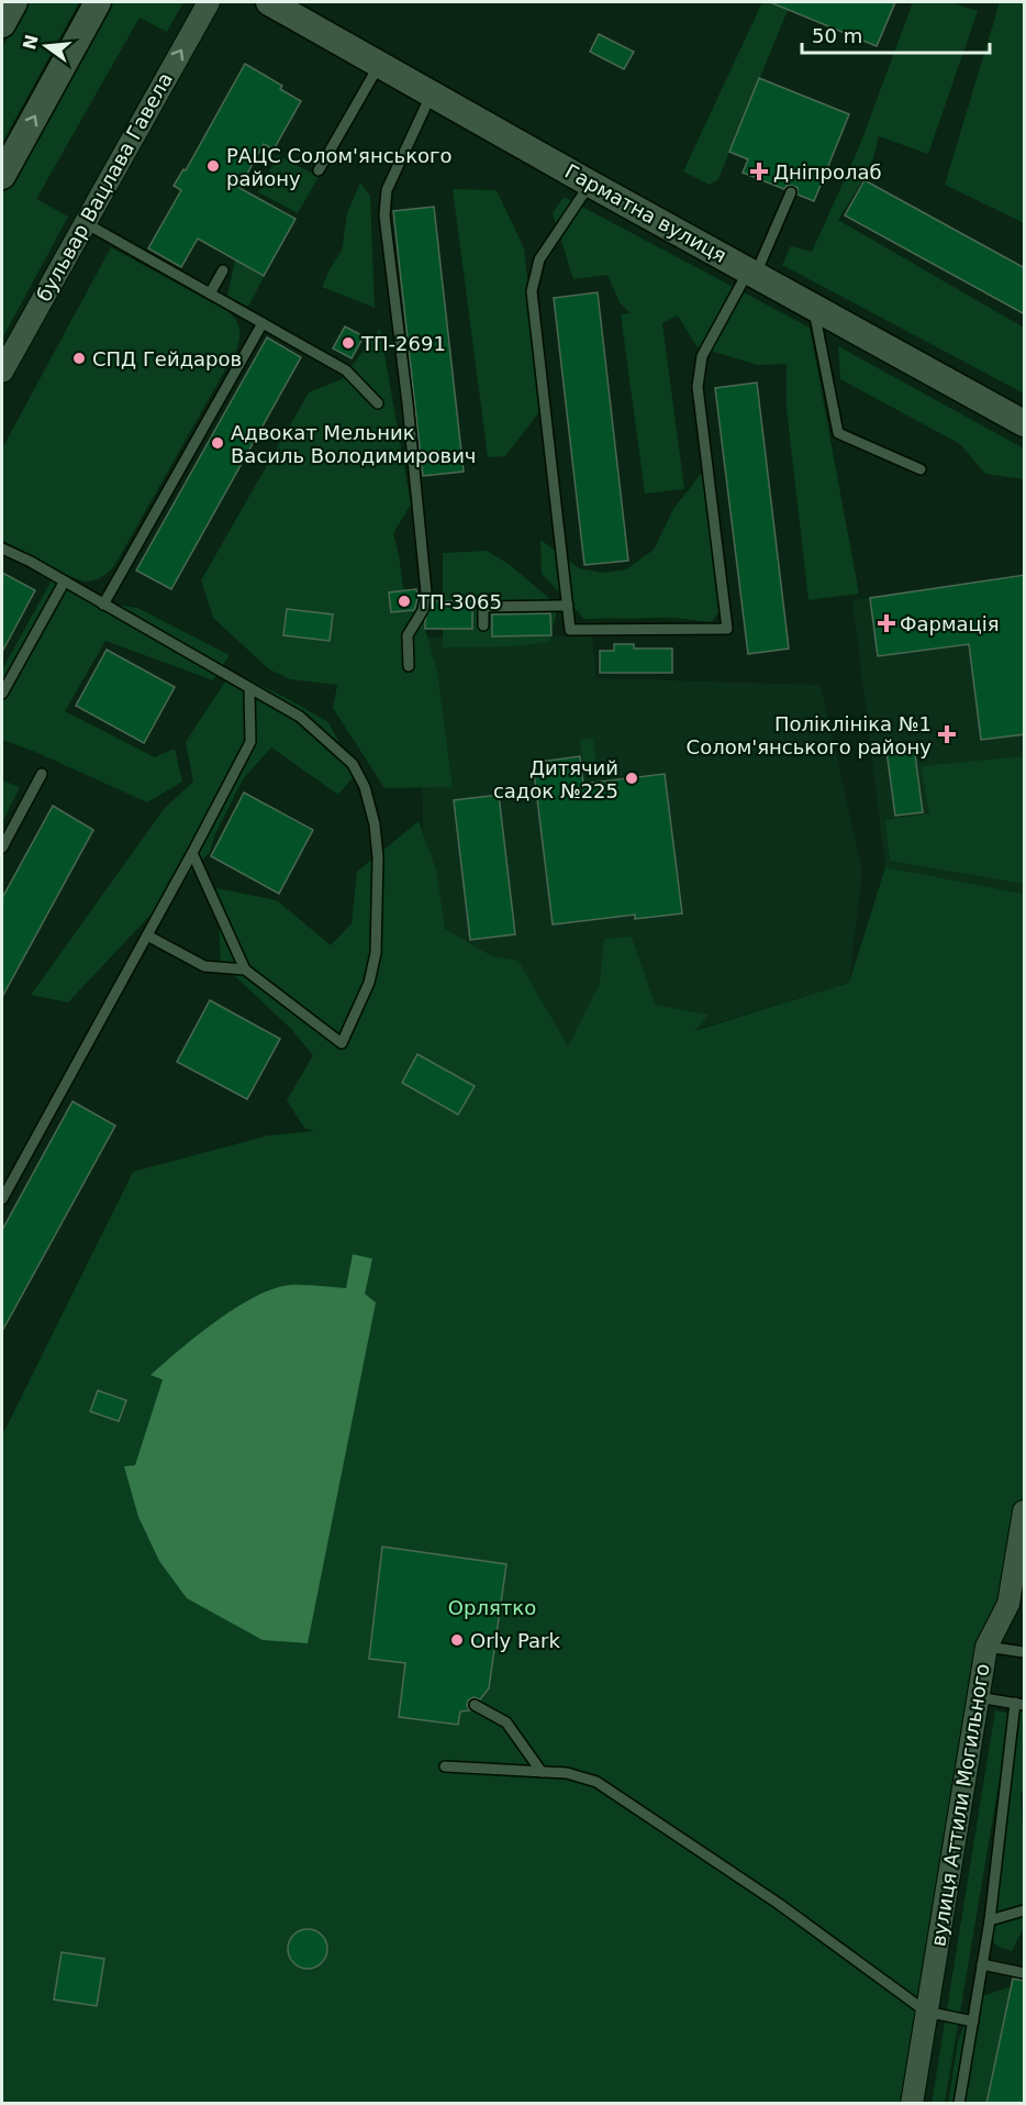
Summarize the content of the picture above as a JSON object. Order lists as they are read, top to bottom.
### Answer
{
  "streets": {
    "street": ["бульвар Вацлава Гавела", "Гарматна вулиця", "вулиця Аттили Могильного"]
  },
  "parks": ["Орлятко"],
  "places": {
    "other": [
      "РАЦС Солом'янського району",
      "ТП-2691",
      "СПД Гейдаров",
      "Адвокат Мельник Василь Володимирович",
      "ТП-3065",
      "Дитячий садок №225",
      "Orly Park"
    ],
    "health": ["Дніпролаб", "Фармація", "Поліклініка №1 Солом'янського району"]
  },
  "scale_bar": "50 m",
  "north": "left"
}
